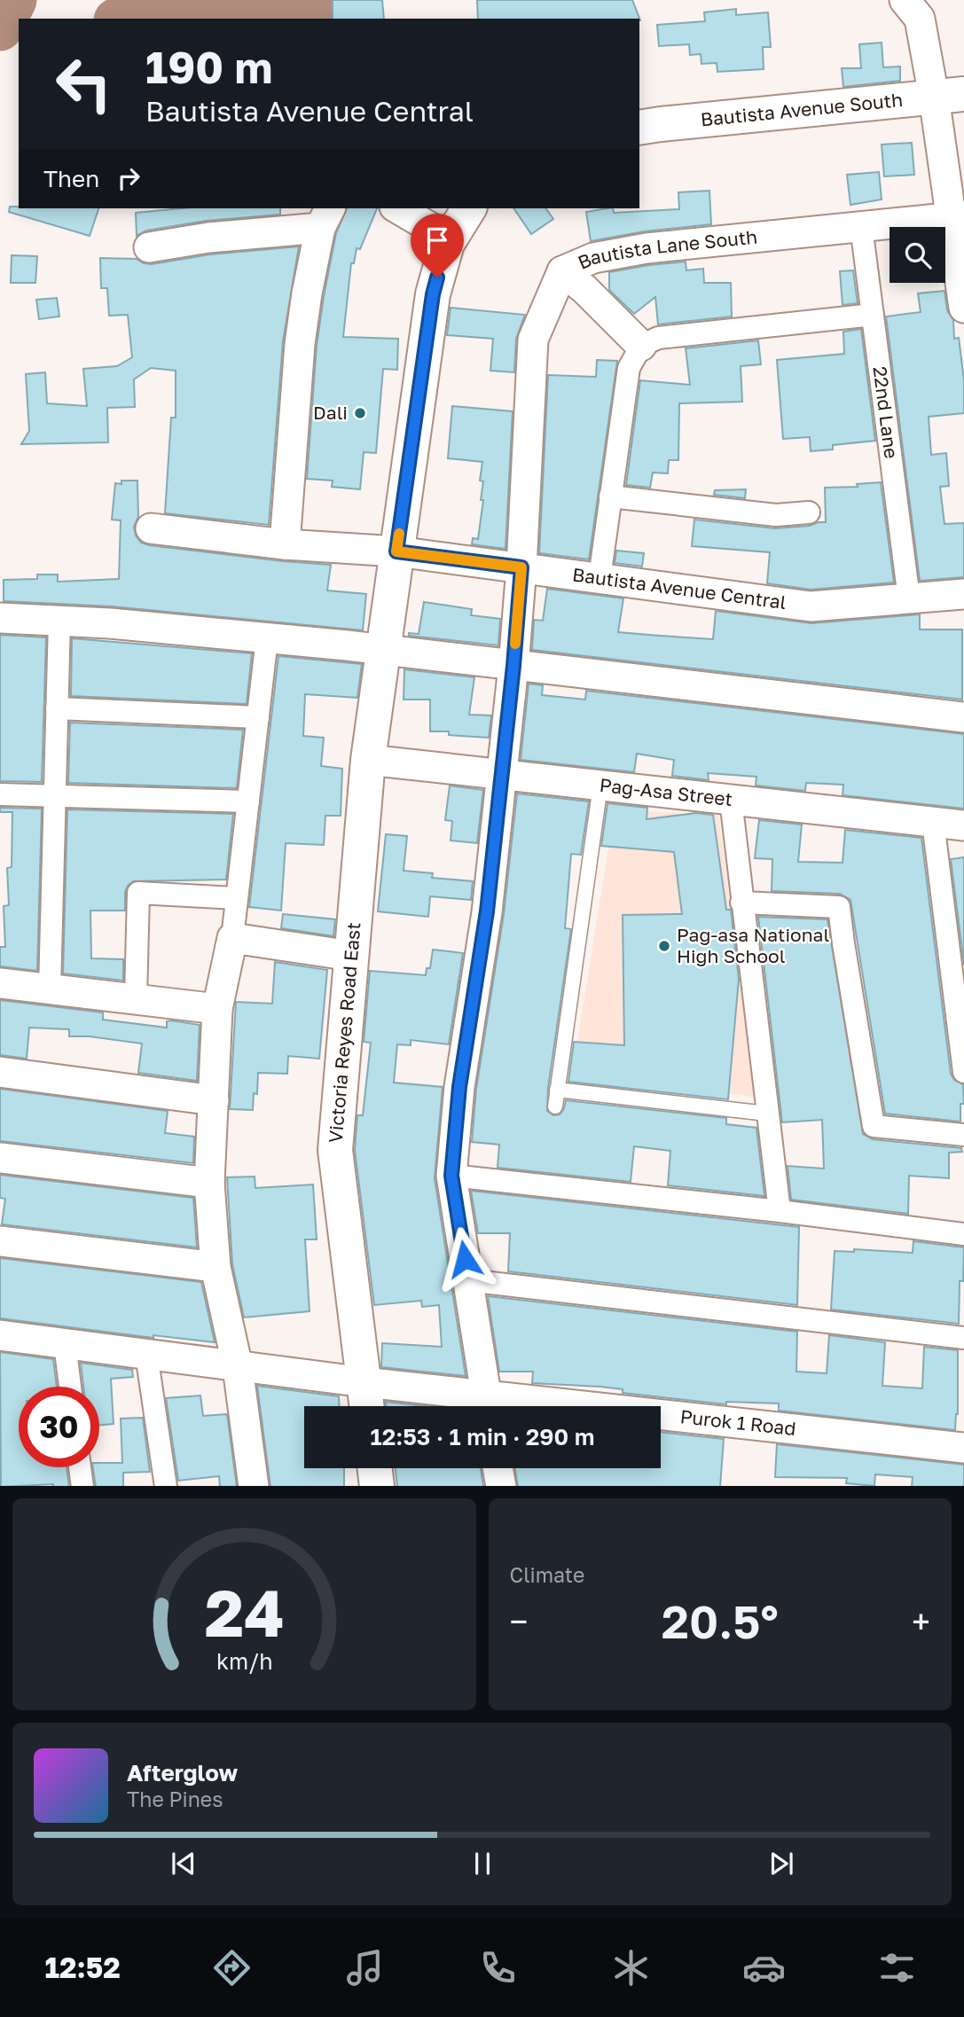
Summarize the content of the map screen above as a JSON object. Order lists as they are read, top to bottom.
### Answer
{
  "streets": {
    "street": [
      "Bautista Avenue South",
      "Bautista Lane South",
      "22nd Lane",
      "Bautista Avenue Central",
      "Pag-Asa Street",
      "Victoria Reyes Road East",
      "Purok 1 Road"
    ]
  },
  "crossings": [
    ["Bautista Lane South", "22nd Lane"],
    ["Bautista Lane South", "Bautista Avenue Central"],
    ["Bautista Lane South", "Pag-Asa Street"],
    ["Bautista Lane South", "Purok 1 Road"],
    ["22nd Lane", "Bautista Avenue Central"],
    ["Pag-Asa Street", "Victoria Reyes Road East"],
    ["Victoria Reyes Road East", "Purok 1 Road"]
  ],
  "places": ["Dali", "Pag-asa National High School"],
  "page": {
    "turn": ["190 m", "Bautista Avenue Central"],
    "then": "Then",
    "limit": "30",
    "trip": "12:53 · 1 min · 290 m",
    "tile": "Climate",
    "heat": ["−", "20.5°", "+"],
    "song": ["Afterglow", "The Pines"],
    "tabs": "12:52",
    "gauge": ["24", "km/h"]
  }
}
